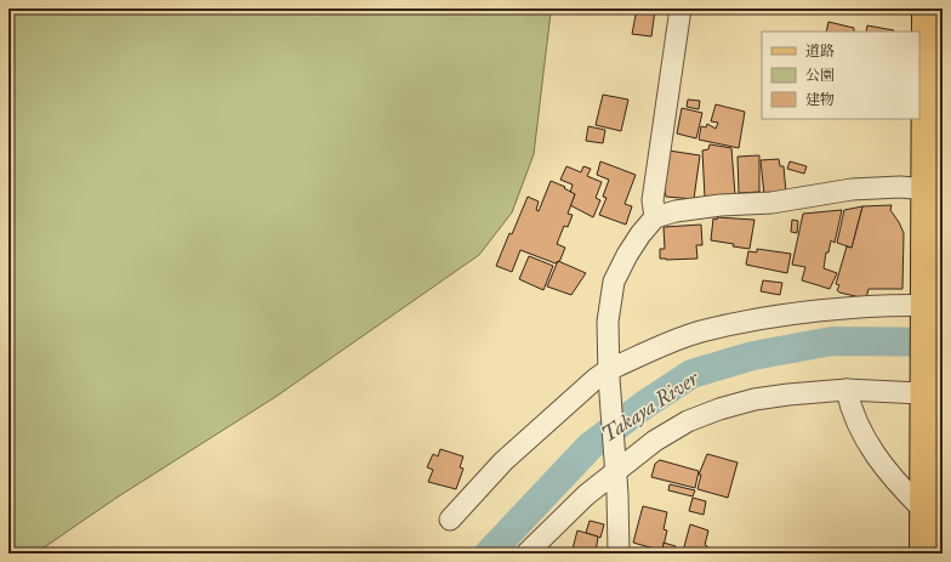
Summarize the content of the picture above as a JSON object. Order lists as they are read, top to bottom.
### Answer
{
  "water": ["Takaya River"],
  "legend": ["道路", "公園", "建物"]
}
